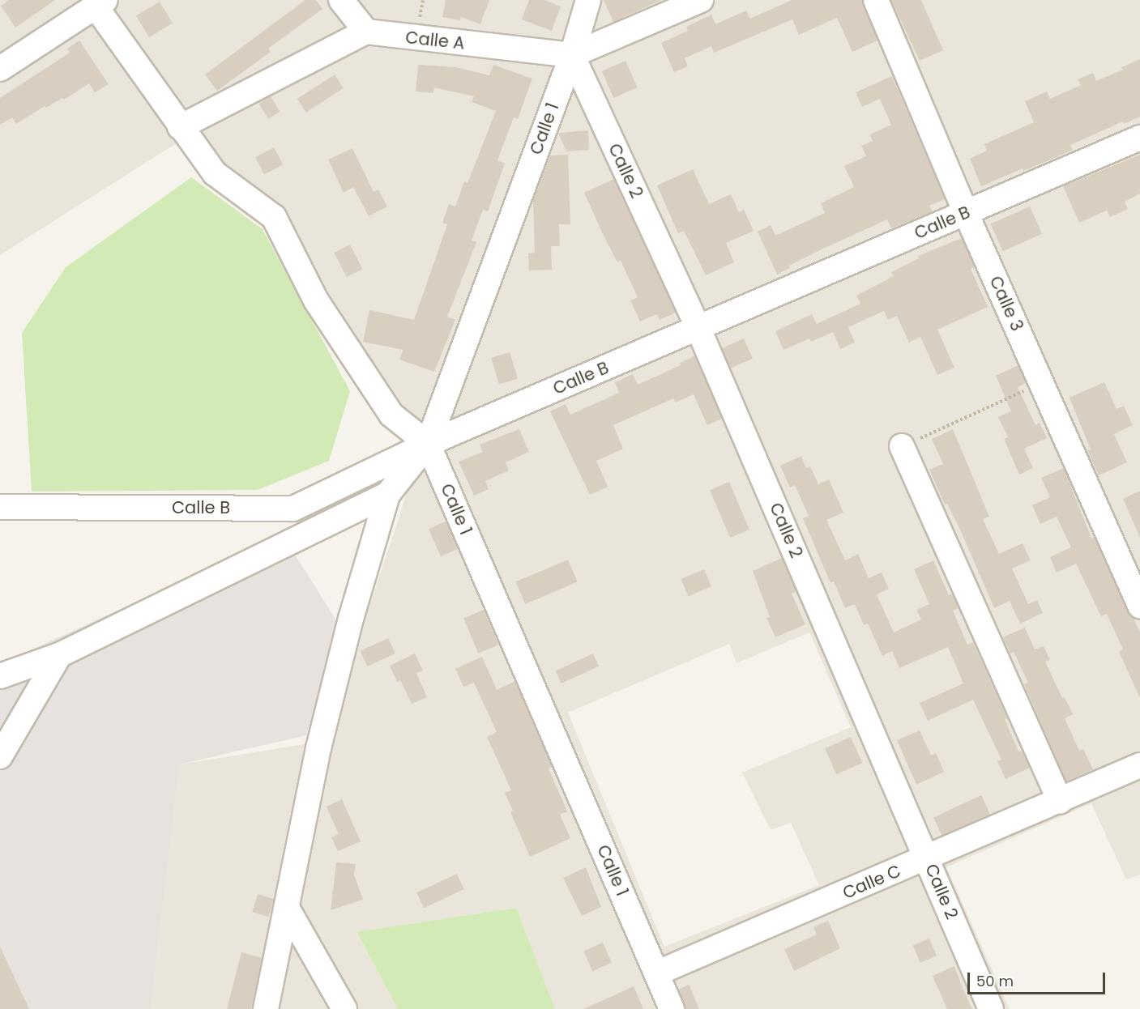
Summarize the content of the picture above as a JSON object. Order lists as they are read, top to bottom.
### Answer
{
  "streets": {
    "street": [
      "Calle A",
      "Calle 1",
      "Calle 2",
      "Calle B",
      "Calle 3",
      "Calle C"
    ]
  },
  "crossings": [
    ["Calle A", "Calle 1"],
    ["Calle A", "Calle 2"],
    ["Calle 1", "Calle 2"],
    ["Calle 1", "Calle B"],
    ["Calle 1", "Calle C"],
    ["Calle 2", "Calle B"],
    ["Calle 2", "Calle C"],
    ["Calle B", "Calle 3"]
  ],
  "scale_bar": "50 m"
}
